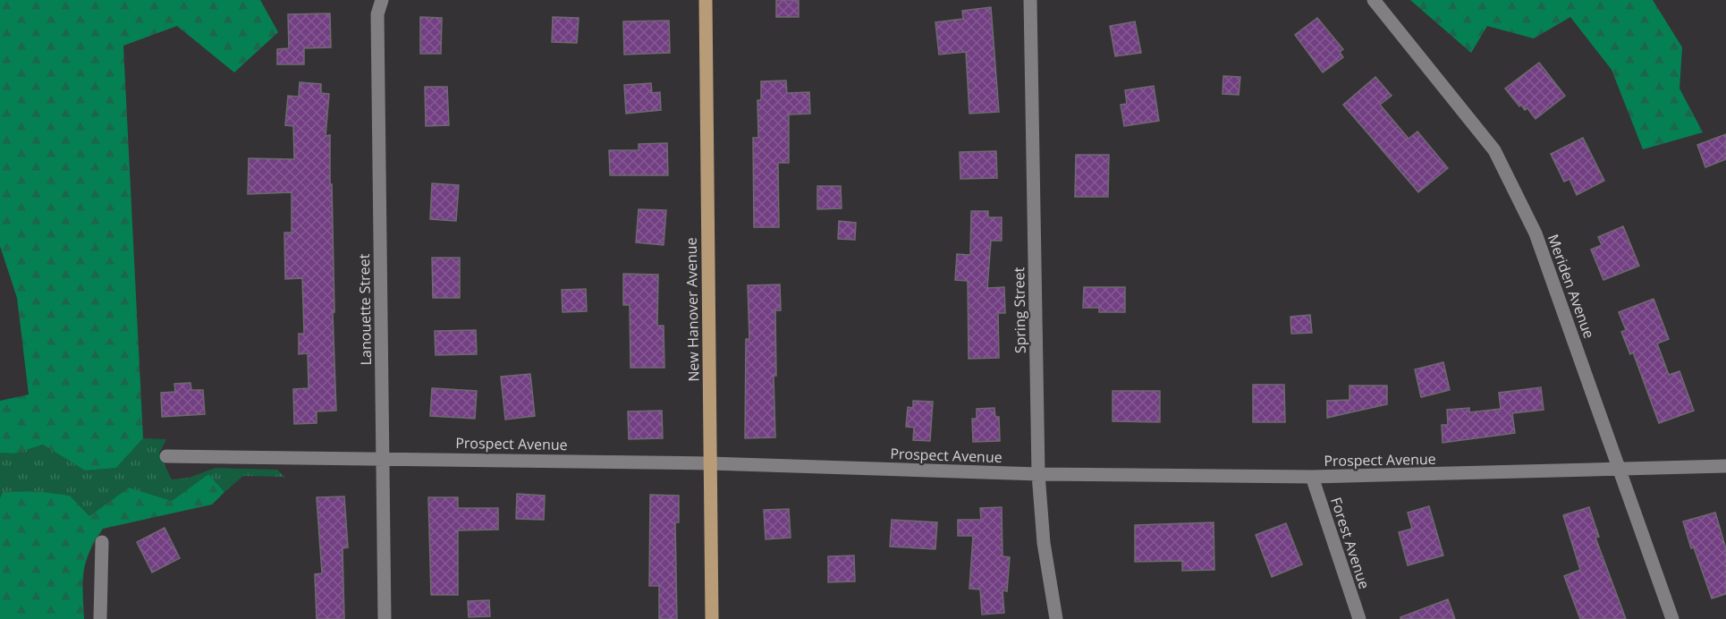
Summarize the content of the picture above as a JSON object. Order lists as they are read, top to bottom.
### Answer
{
  "streets": {
    "main road": ["New Hanover Avenue"],
    "street": [
      "Meriden Avenue",
      "Lanouette Street",
      "Spring Street",
      "Prospect Avenue",
      "Forest Avenue"
    ]
  },
  "crossings": [
    ["Meriden Avenue", "Prospect Avenue"],
    ["Lanouette Street", "Prospect Avenue"],
    ["New Hanover Avenue", "Prospect Avenue"],
    ["Spring Street", "Prospect Avenue"],
    ["Prospect Avenue", "Forest Avenue"]
  ]
}
